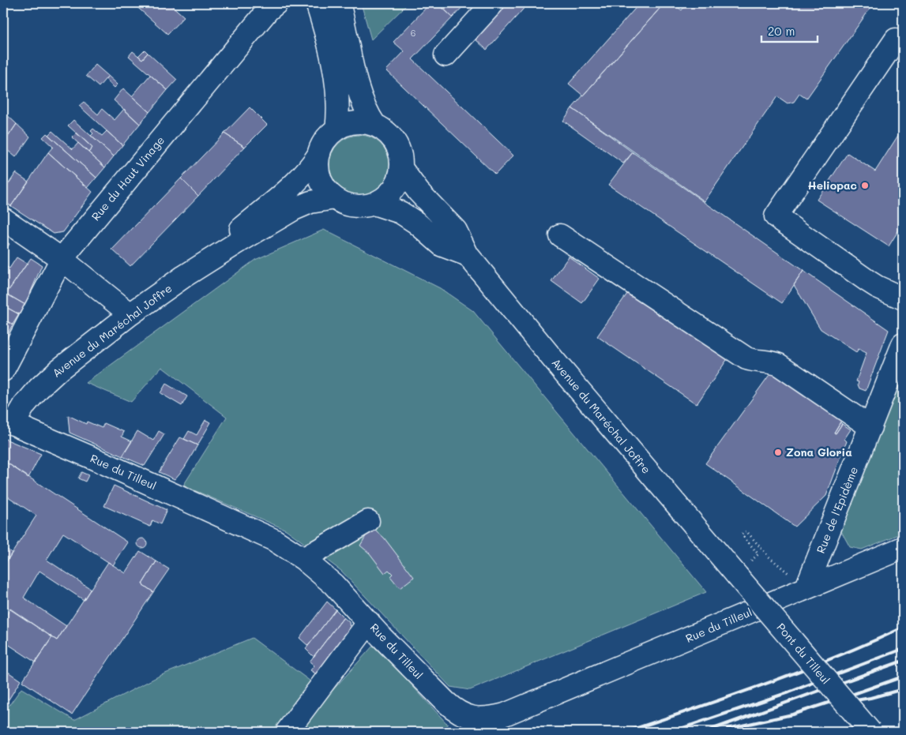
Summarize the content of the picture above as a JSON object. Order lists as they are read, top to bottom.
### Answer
{
  "streets": {
    "street": [
      "Rue du Haut Vinage",
      "Avenue du Maréchal Joffre",
      "Rue du Tilleul",
      "Rue de l'Epidème",
      "Pont du Tilleul"
    ]
  },
  "crossings": [
    ["Avenue du Maréchal Joffre", "Rue du Tilleul"],
    ["Avenue du Maréchal Joffre", "Pont du Tilleul"],
    ["Rue du Tilleul", "Rue de l'Epidème"]
  ],
  "places": ["Heliopac", "Zona Gloria"],
  "house_numbers": ["6"],
  "scale_bar": "20 m"
}
